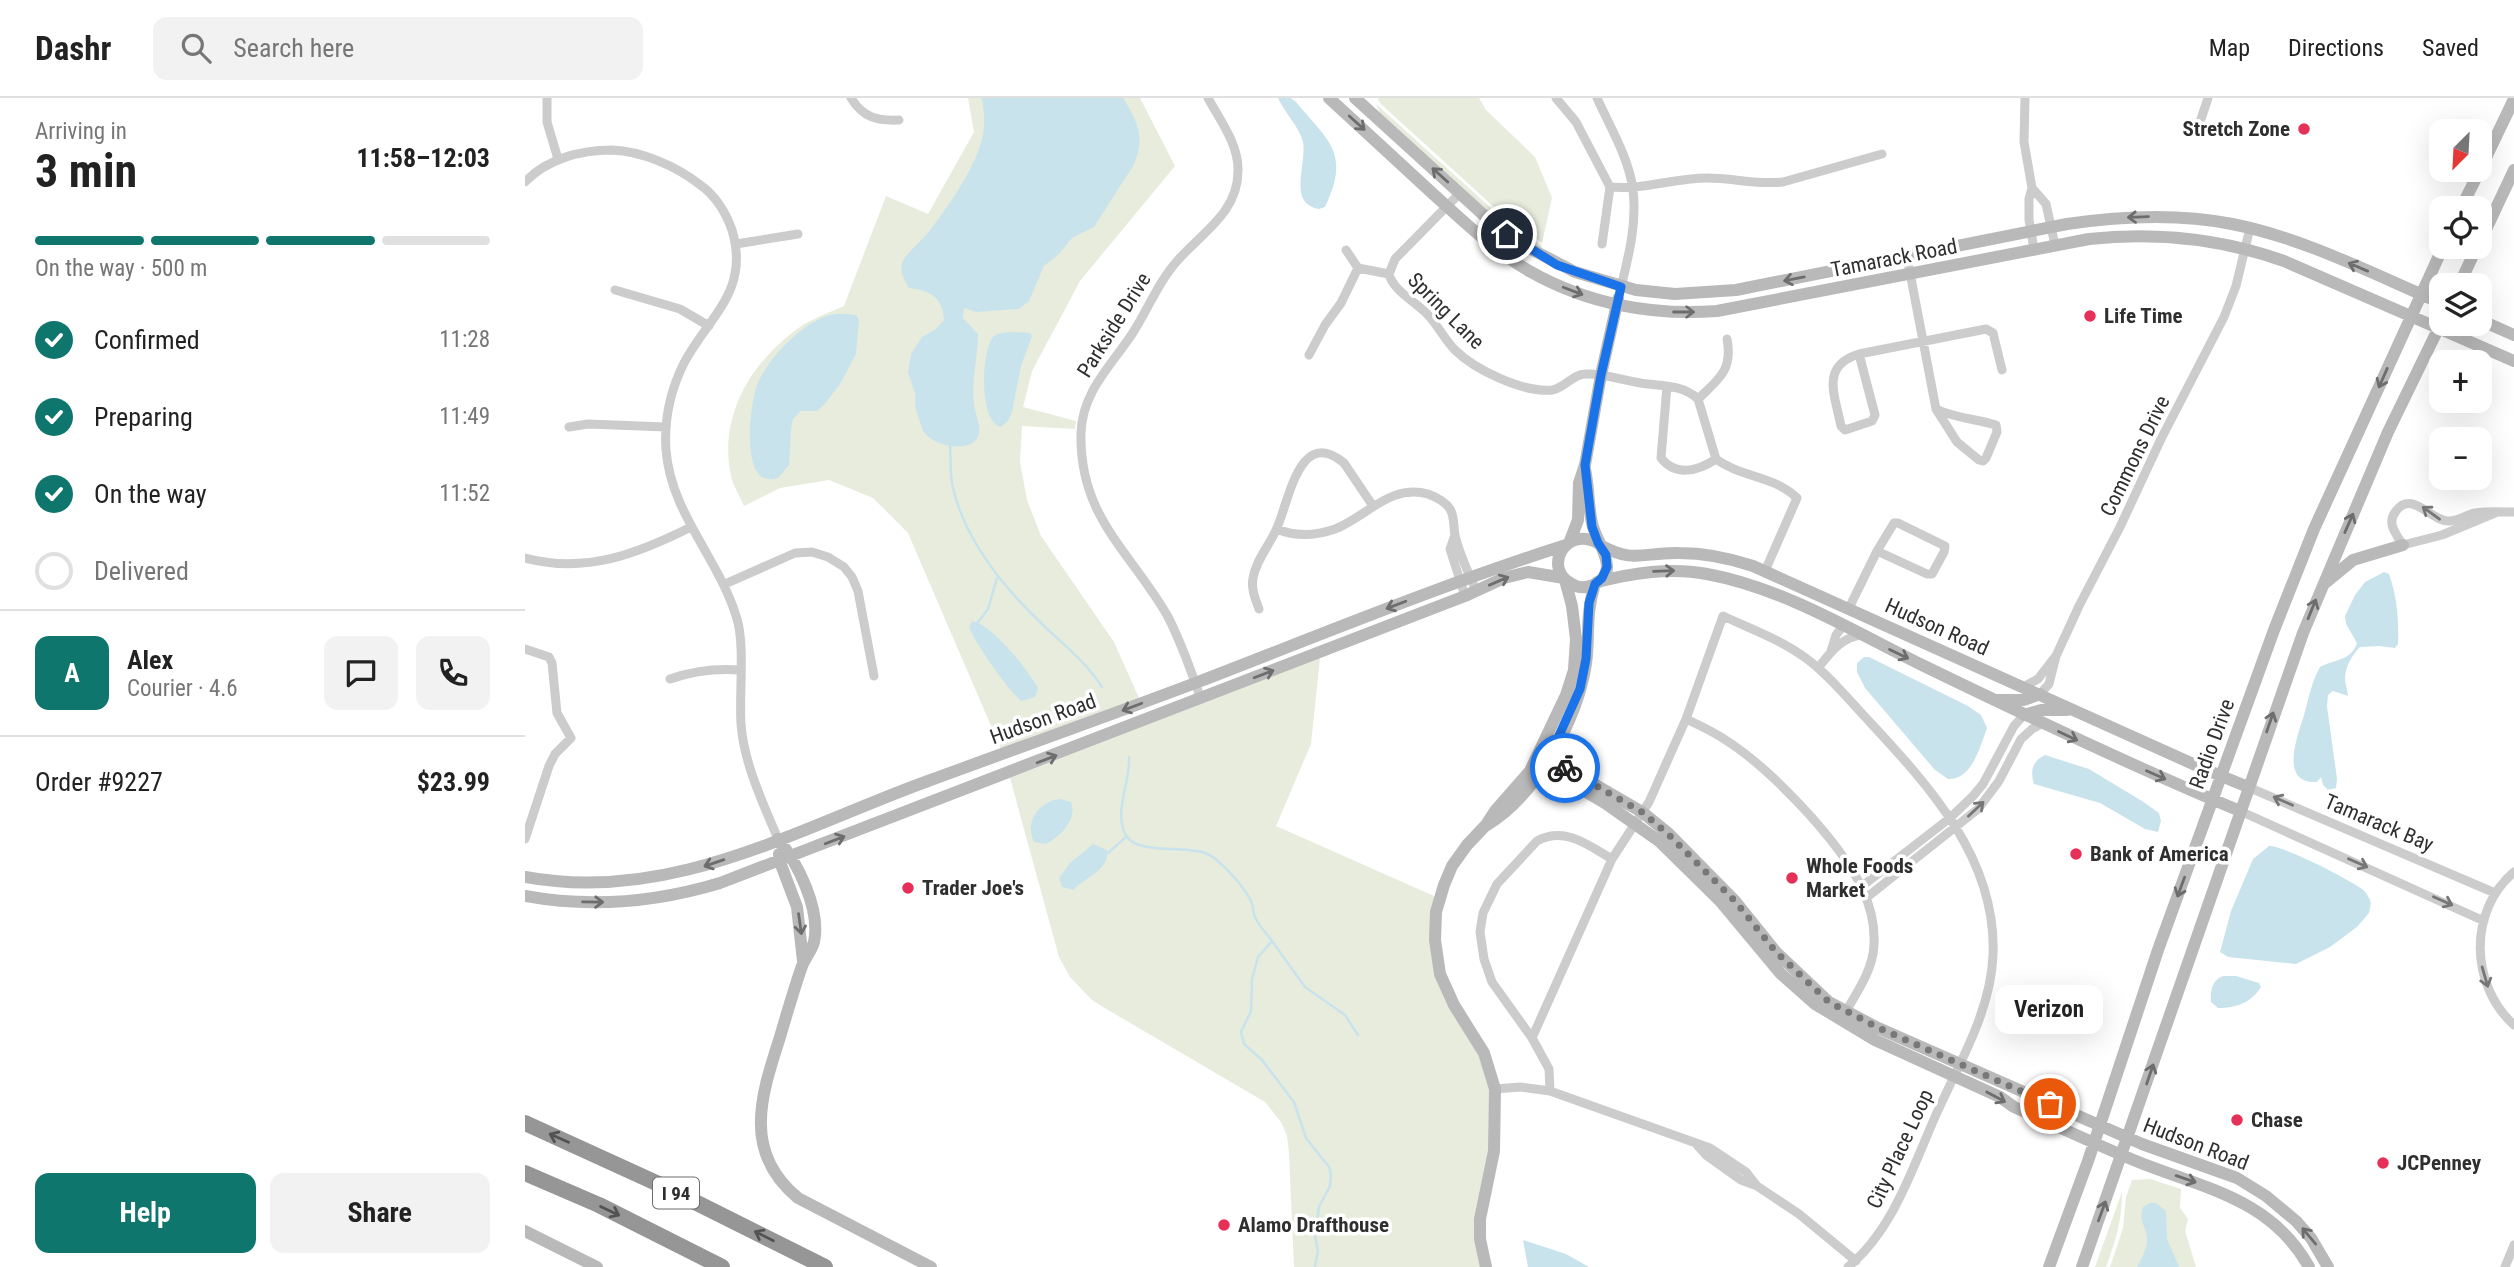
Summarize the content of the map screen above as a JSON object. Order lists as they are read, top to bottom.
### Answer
{
  "streets": {
    "highway": ["I 94"],
    "street": [
      "Tamarack Road",
      "Spring Lane",
      "Parkside Drive",
      "Commons Drive",
      "Hudson Road",
      "Radio Drive",
      "Tamarack Bay",
      "City Place Loop"
    ]
  },
  "crossings": [
    ["Tamarack Road", "Spring Lane"],
    ["Tamarack Road", "Commons Drive"],
    ["Tamarack Road", "Radio Drive"],
    ["Parkside Drive", "Hudson Road"],
    ["Commons Drive", "Hudson Road"],
    ["Hudson Road", "Radio Drive"],
    ["Hudson Road", "Tamarack Bay"],
    ["Hudson Road", "City Place Loop"]
  ],
  "places": [
    "Stretch Zone",
    "Life Time",
    "Bank of America",
    "Whole Foods Market",
    "Trader Joe's",
    "Verizon",
    "Chase",
    "JCPenney",
    "Alamo Drafthouse"
  ],
  "north": "bottom left",
  "page": {
    "header": "Dashr",
    "search": "Search here",
    "nav": ["Map", "Directions", "Saved"],
    "heading": ["3 min", "Arriving in", "11:58–12:03"],
    "panel": [
      "Alex",
      "Courier · 4.6",
      "Order #9227",
      "$23.99"
    ],
    "map_buttons": ["+", "−"],
    "bar": "On the way · 500 m",
    "list": [
      ["Confirmed", "11:28"],
      ["Preparing", "11:49"],
      ["On the way", "11:52"],
      "Delivered"
    ],
    "round": "A",
    "bubble": "Verizon",
    "buttons": ["Help", "Share"]
  }
}
